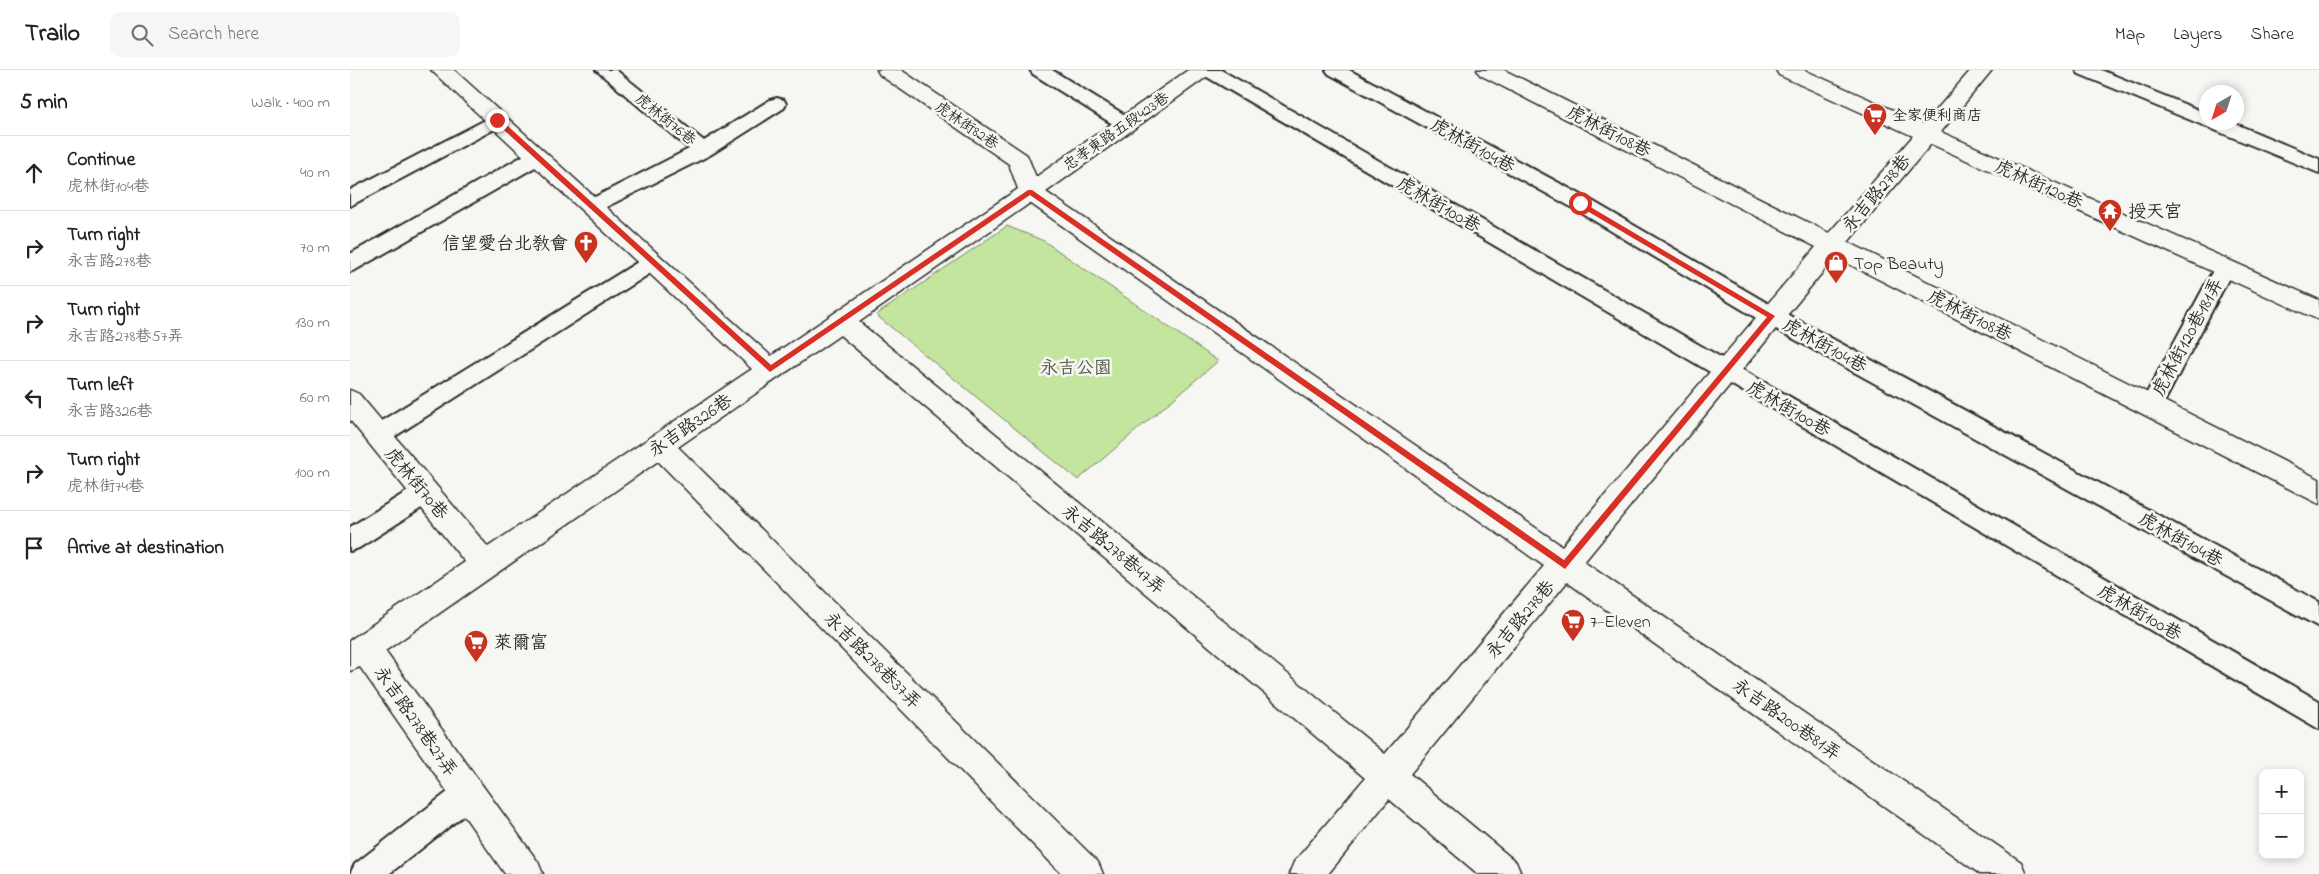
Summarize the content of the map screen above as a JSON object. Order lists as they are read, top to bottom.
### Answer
{
  "streets": {
    "street": [
      "虎林街82巷",
      "忠孝東路五段423巷",
      "虎林街108巷",
      "虎林街120巷",
      "永吉路278巷",
      "永吉路326巷",
      "虎林街70巷",
      "永吉路278巷47弄",
      "永吉路278巷37弄",
      "永吉路200巷81弄",
      "永吉路278巷27弄"
    ],
    "lane": [
      "虎林街76巷",
      "虎林街104巷",
      "虎林街100巷",
      "虎林街120巷181弄"
    ]
  },
  "crossings": [
    ["虎林街82巷", "忠孝東路五段423巷"],
    ["虎林街82巷", "永吉路326巷"],
    ["虎林街82巷", "永吉路200巷81弄"],
    ["忠孝東路五段423巷", "永吉路326巷"],
    ["忠孝東路五段423巷", "永吉路200巷81弄"],
    ["虎林街108巷", "永吉路278巷"],
    ["虎林街108巷", "虎林街120巷181弄"],
    ["虎林街104巷", "永吉路278巷"],
    ["虎林街120巷", "永吉路278巷"],
    ["虎林街120巷", "虎林街120巷181弄"],
    ["永吉路278巷", "虎林街100巷"],
    ["永吉路278巷", "永吉路278巷47弄"],
    ["永吉路278巷", "永吉路200巷81弄"],
    ["永吉路326巷", "虎林街70巷"],
    ["永吉路326巷", "永吉路278巷47弄"],
    ["永吉路326巷", "永吉路278巷37弄"],
    ["永吉路326巷", "永吉路200巷81弄"],
    ["永吉路326巷", "永吉路278巷27弄"]
  ],
  "parks": ["永吉公園"],
  "places": {
    "supermarket": ["全家便利商店", "7-Eleven", "萊爾富"],
    "temple": ["授天宮"],
    "church": ["信望愛台北教會"],
    "shop": ["Top Beauty"]
  },
  "north": "bottom left",
  "page": {
    "header": "Trailo",
    "search": "Search here",
    "nav": ["Map", "Layers", "Share"],
    "heading": ["5 min", "Walk · 400 m"],
    "list": [
      ["Continue", "虎林街104巷", "40 m"],
      ["Turn right", "永吉路278巷", "70 m"],
      ["Turn right", "永吉路278巷57弄", "130 m"],
      ["Turn left", "永吉路326巷", "60 m"],
      ["Turn right", "虎林街74巷", "100 m"],
      "Arrive at destination"
    ],
    "map_buttons": ["+", "−"]
  }
}
